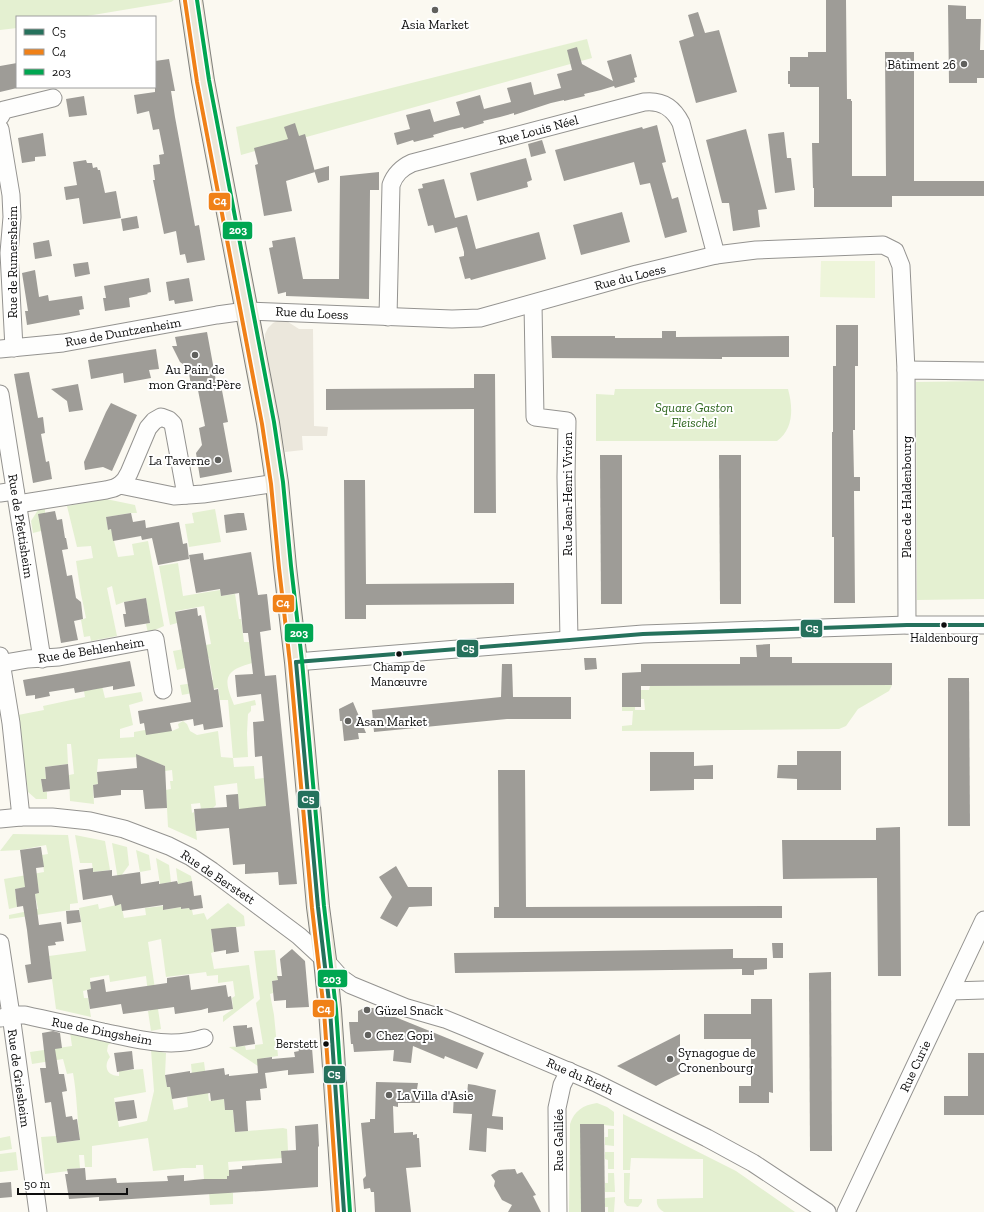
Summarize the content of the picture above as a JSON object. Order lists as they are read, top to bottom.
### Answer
{
  "streets": {
    "street": [
      "Rue Louis Néel",
      "Rue de Rumersheim",
      "Rue du Loess",
      "Rue de Duntzenheim",
      "Rue Jean-Henri Vivien",
      "Place de Haldenbourg",
      "Rue de Pfettisheim",
      "Rue de Behlenheim",
      "Rue de Berstett",
      "Rue de Dingsheim",
      "Rue Curie",
      "Rue du Rieth",
      "Rue de Griesheim",
      "Rue Galilée"
    ]
  },
  "crossings": [
    ["Rue Louis Néel", "Rue du Loess"],
    ["Rue de Rumersheim", "Rue de Duntzenheim"],
    ["Rue du Loess", "Rue de Duntzenheim"],
    ["Rue du Loess", "Rue Jean-Henri Vivien"],
    ["Rue du Loess", "Place de Haldenbourg"],
    ["Rue de Pfettisheim", "Rue de Behlenheim"],
    ["Rue de Berstett", "Rue du Rieth"],
    ["Rue de Dingsheim", "Rue de Griesheim"],
    ["Rue du Rieth", "Rue Galilée"]
  ],
  "parks": ["Square Gaston Fleischel"],
  "places": [
    "Asia Market",
    "Bâtiment 26",
    "Au Pain de mon Grand-Père",
    "La Taverne",
    "Haldenbourg",
    "Champ de Manœuvre",
    "Asan Market",
    "Güzel Snack",
    "Chez Gopi",
    "Berstett",
    "Synagogue de Cronenbourg",
    "La Villa d'Asie"
  ],
  "lines": ["transit line 203", "transit line C4", "transit line C5"],
  "legend": ["C5", "C4", "203"],
  "scale_bar": "50 m"
}
